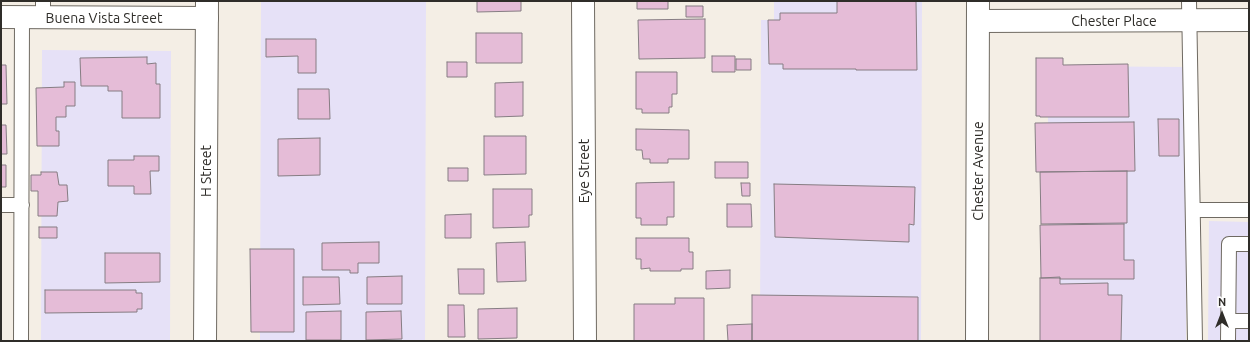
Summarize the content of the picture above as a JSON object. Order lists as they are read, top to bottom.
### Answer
{
  "streets": {
    "street": [
      "Buena Vista Street",
      "Chester Place",
      "H Street",
      "Eye Street",
      "Chester Avenue"
    ]
  },
  "crossings": [
    ["Buena Vista Street", "H Street"],
    ["Chester Place", "Chester Avenue"]
  ],
  "north": "top"
}
